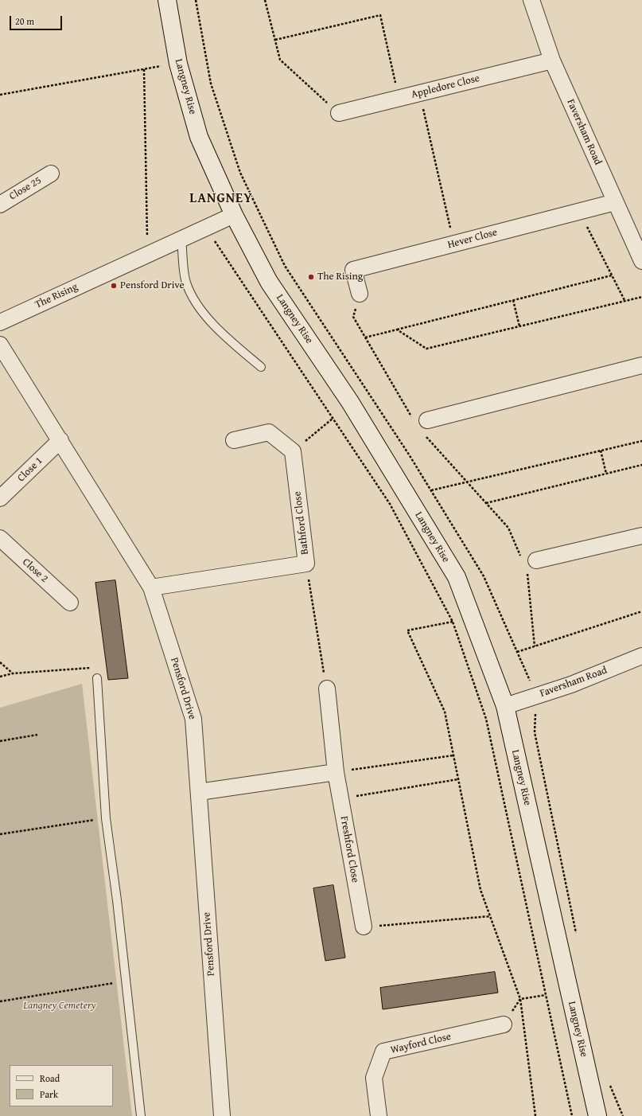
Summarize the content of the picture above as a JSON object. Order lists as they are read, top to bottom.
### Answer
{
  "streets": {
    "main road": ["Langney Rise"],
    "street": [
      "Appledore Close",
      "Faversham Road",
      "Close 25",
      "Hever Close",
      "The Rising",
      "Close 1",
      "Bathford Close",
      "Close 2",
      "Pensford Drive",
      "Freshford Close",
      "Wayford Close"
    ]
  },
  "crossings": [
    ["Langney Rise", "Faversham Road"],
    ["Langney Rise", "The Rising"],
    ["Appledore Close", "Faversham Road"],
    ["Faversham Road", "Hever Close"],
    ["Close 1", "Pensford Drive"],
    ["Bathford Close", "Pensford Drive"]
  ],
  "districts": ["LANGNEY"],
  "parks": ["Langney Cemetery"],
  "places": ["The Rising", "Pensford Drive"],
  "legend": ["Road", "Park"],
  "scale_bar": "20 m"
}
